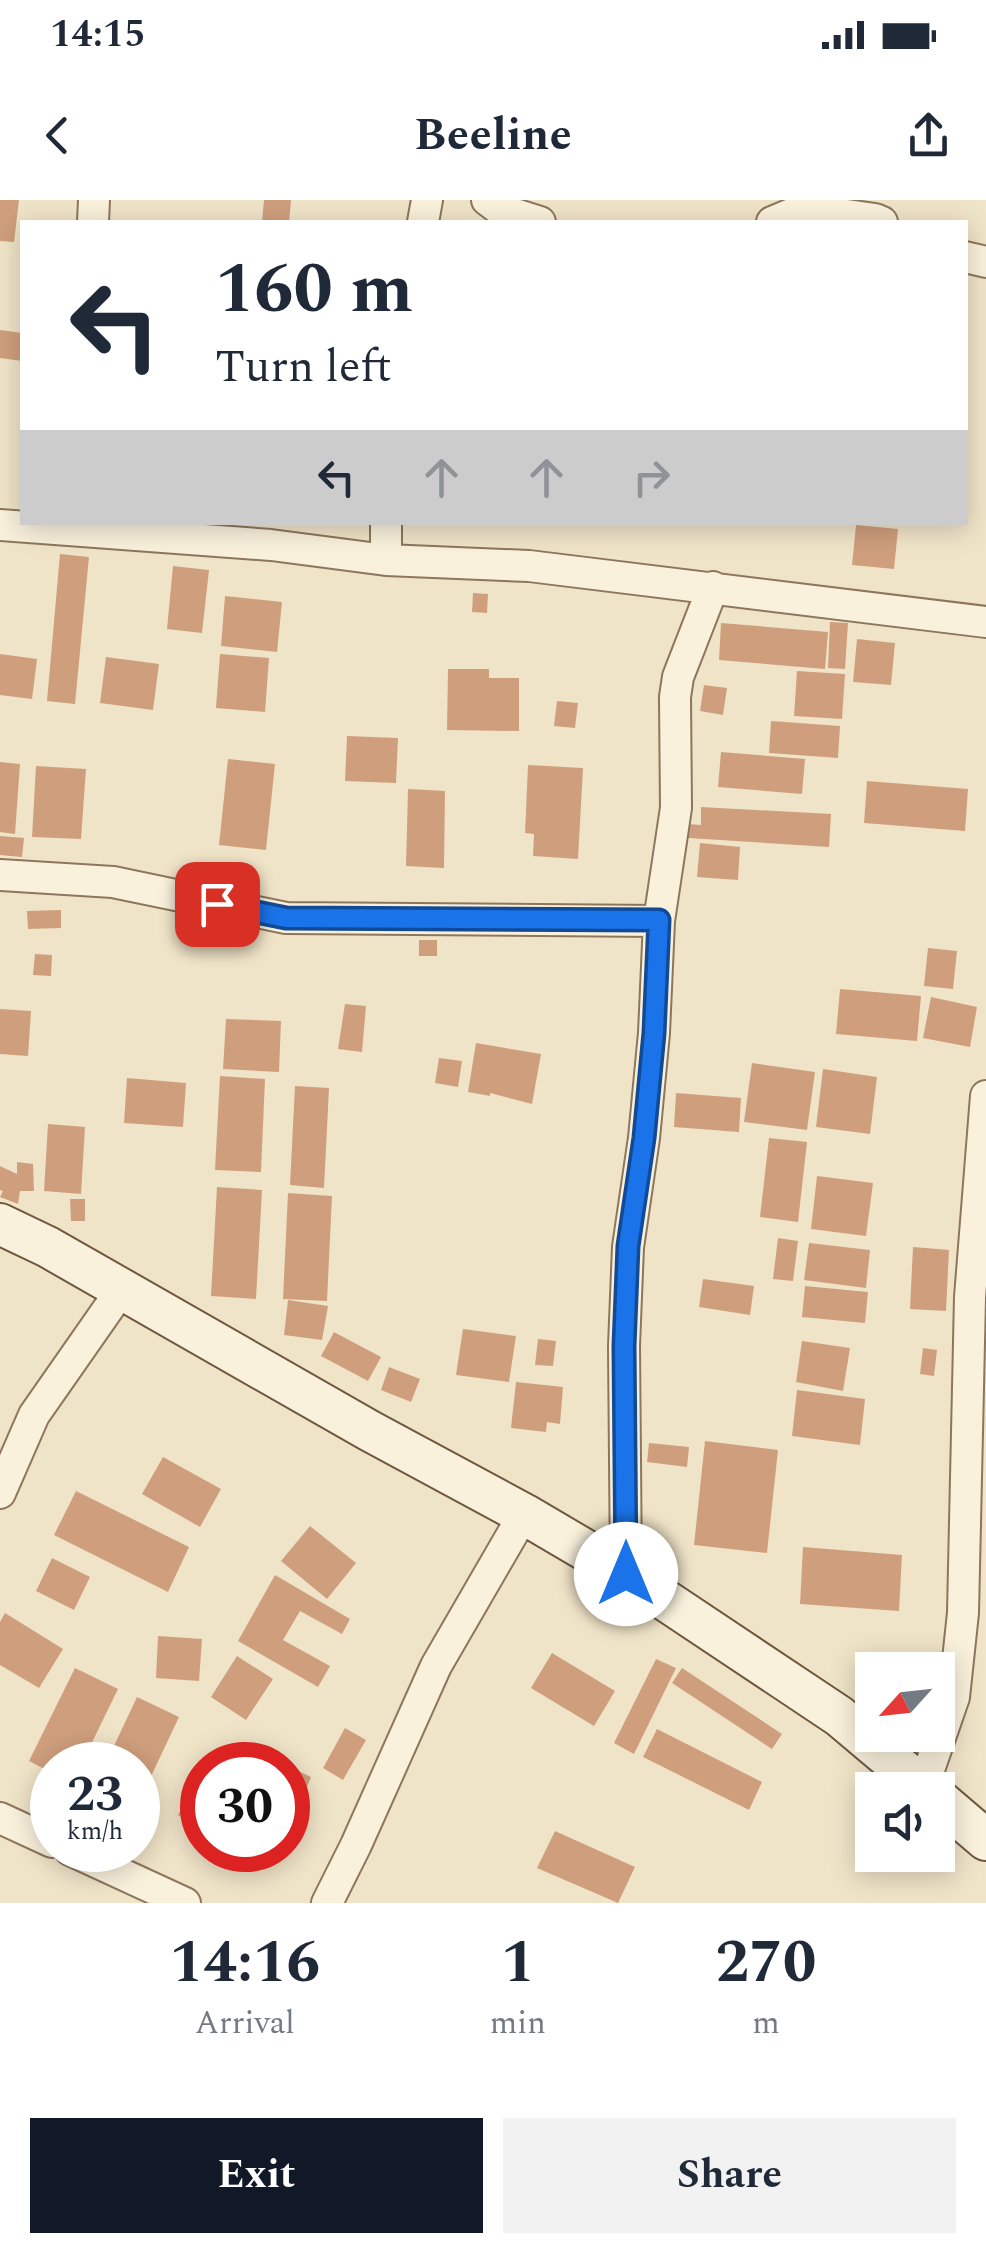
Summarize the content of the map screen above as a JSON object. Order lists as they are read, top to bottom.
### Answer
{
  "north": "bottom left",
  "page": {
    "status": "14:15",
    "header": "Beeline",
    "turn": ["160 m", "Turn left"],
    "speed": "23 km/h",
    "limit": "30",
    "eta": [
      "14:16",
      "Arrival",
      "1",
      "min",
      "270",
      "m"
    ],
    "buttons": ["Exit", "Share"]
  }
}
